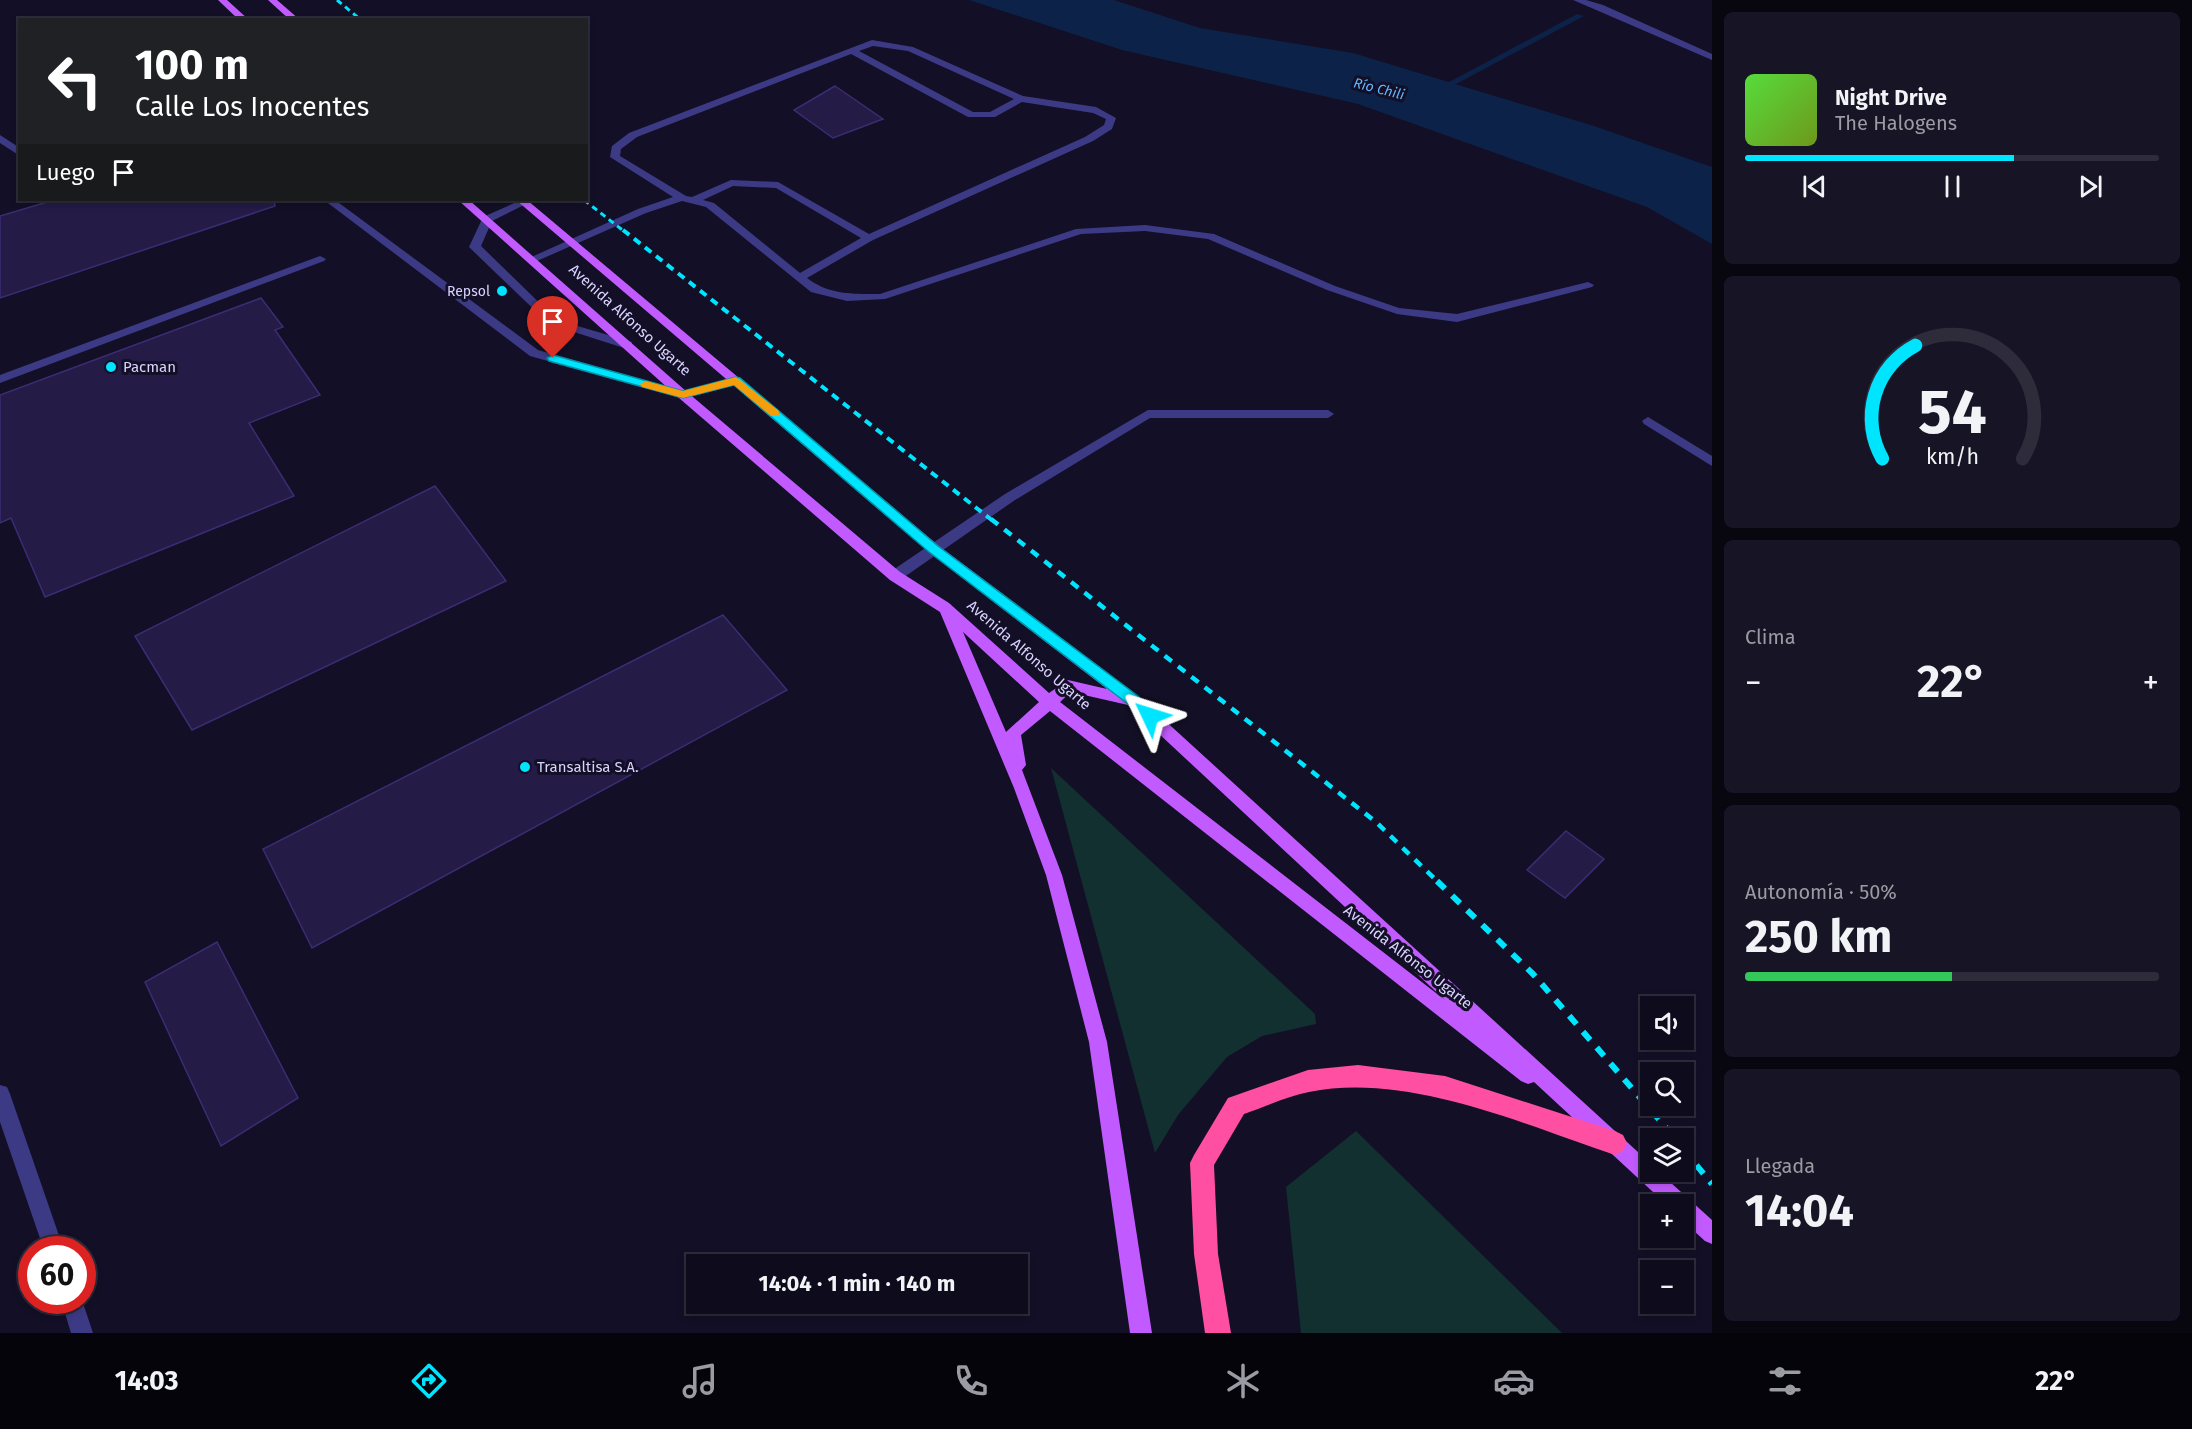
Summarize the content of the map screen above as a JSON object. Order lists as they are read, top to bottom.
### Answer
{
  "streets": {
    "main road": ["Avenida Alfonso Ugarte"]
  },
  "water": ["Río Chili"],
  "places": ["Repsol", "Pacman", "Transaltisa S.A."],
  "page": {
    "turn": ["100 m", "Calle Los Inocentes"],
    "song": ["Night Drive", "The Halogens"],
    "then": "Luego",
    "tile": [
      "Clima",
      ["Autonomía · 50%", "250 km"],
      ["Llegada", "14:04"]
    ],
    "heat": ["−", "22°", "+"],
    "map_buttons": ["+", "−"],
    "limit": "60",
    "trip": "14:04 · 1 min · 140 m",
    "tabs": ["14:03", "22°"],
    "gauge": ["54", "km/h"]
  }
}
